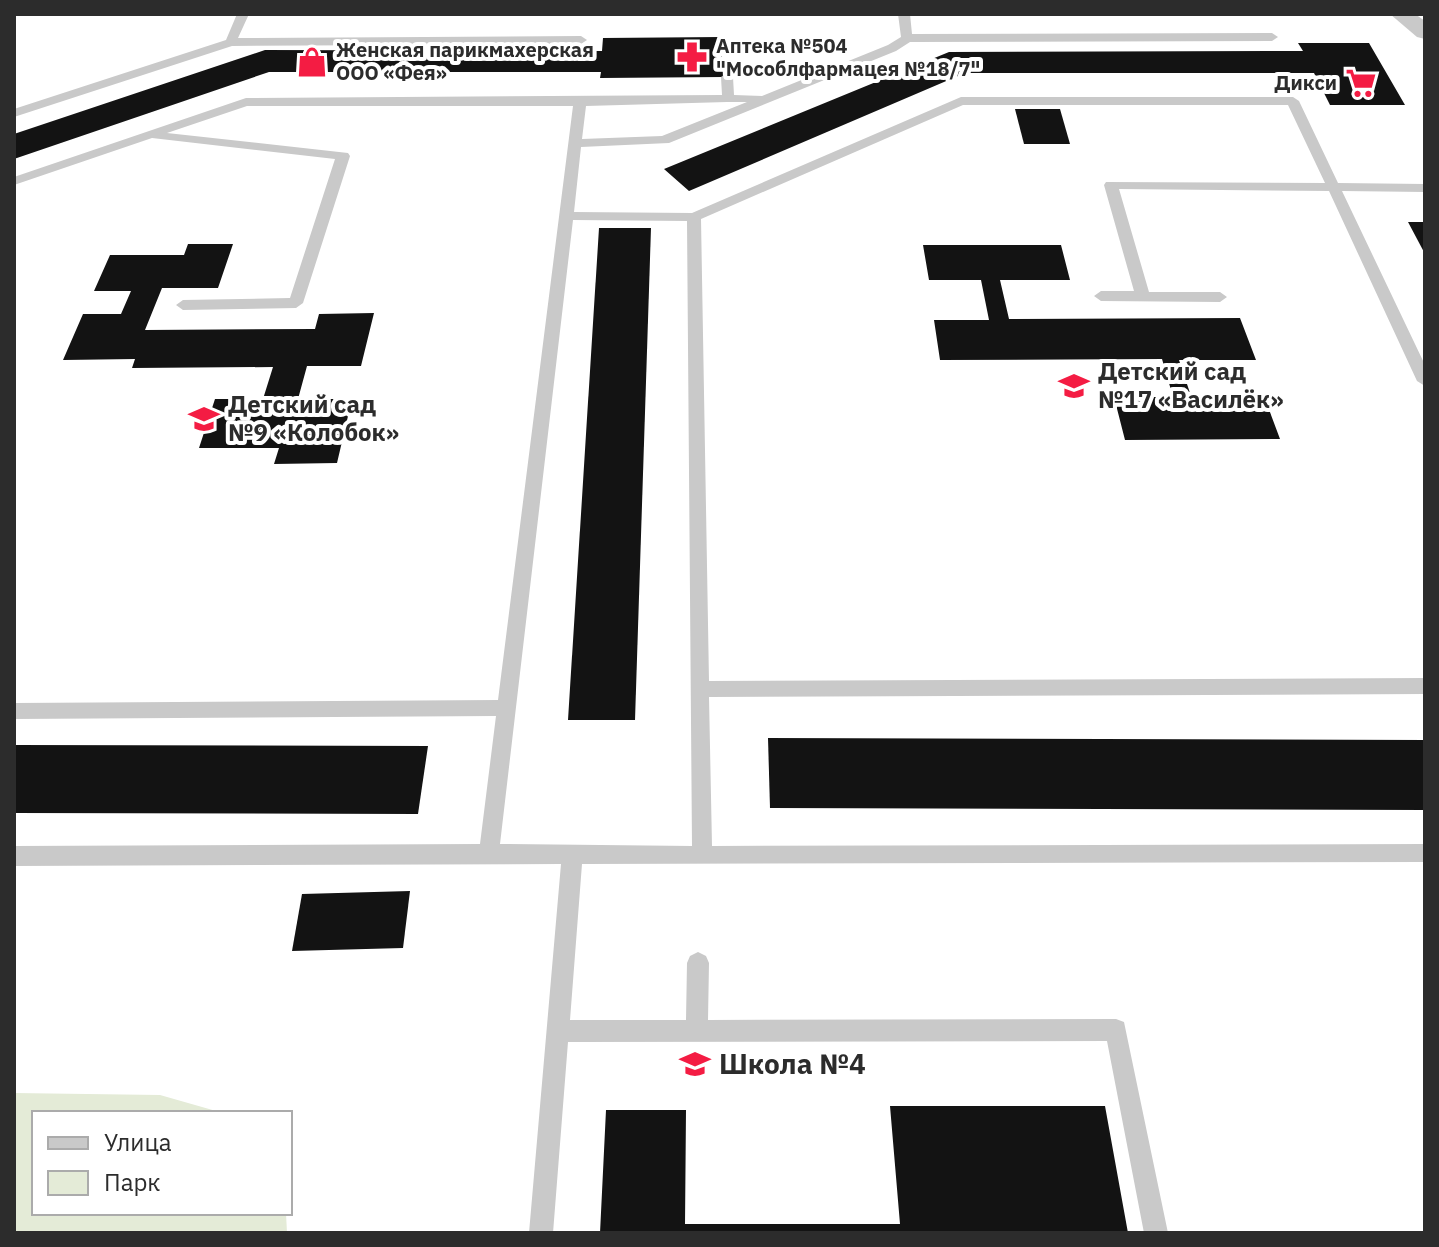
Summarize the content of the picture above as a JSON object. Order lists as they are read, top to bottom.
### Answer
{
  "places": {
    "pharmacy": ["Аптека №504 \"Мособлфармацея №18/7\""],
    "shop": ["Женская парикмахерская ООО «Фея»"],
    "supermarket": ["Дикси"],
    "school or university": ["Детский сад №17 «Василёк»", "Детский сад №9 «Колобок»", "Школа №4"]
  },
  "legend": ["Улица", "Парк"]
}
